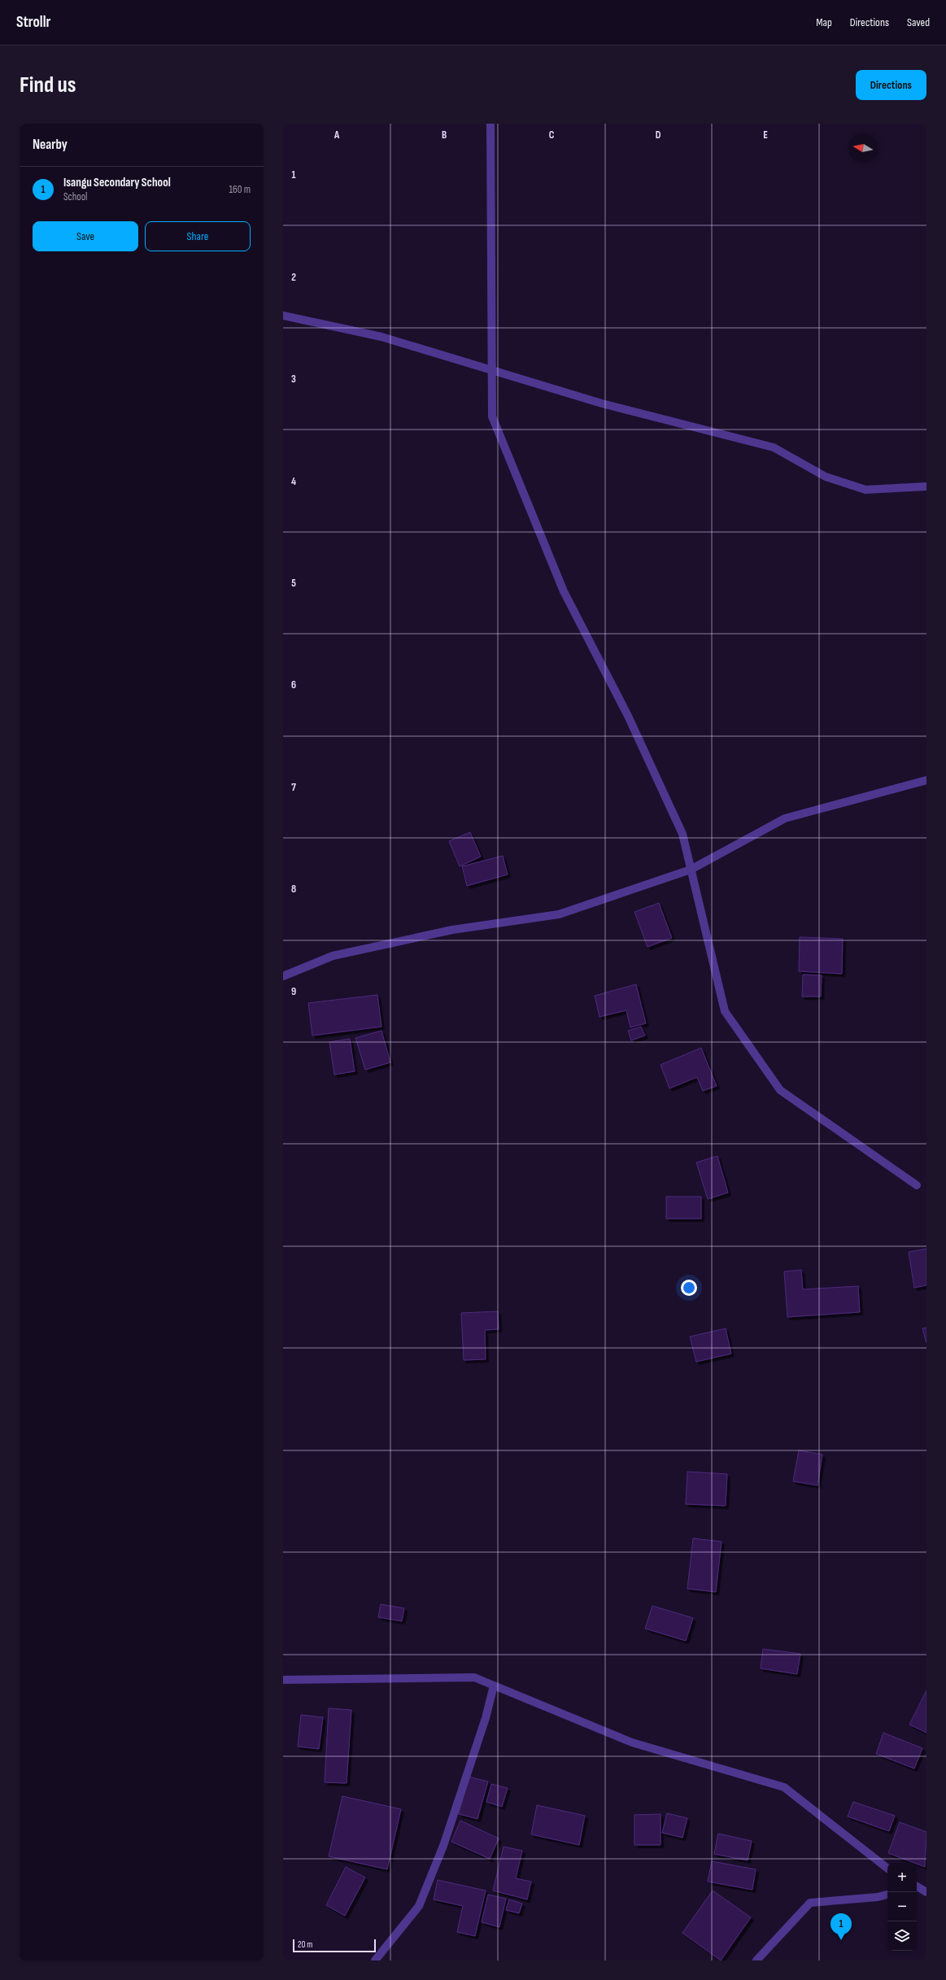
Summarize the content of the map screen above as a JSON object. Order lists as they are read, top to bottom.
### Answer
{
  "scale_bar": "20 m",
  "north": "left",
  "page": {
    "header": "Strollr",
    "nav": ["Map", "Directions", "Saved"],
    "buttons": [
      "Directions",
      ["Save", "Share"]
    ],
    "title": "Find us",
    "heading": "Nearby",
    "list": [
      {
        "mark": "1",
        "name": "Isangu Secondary School",
        "note": "School",
        "value": "160 m"
      }
    ],
    "map_buttons": ["+", "−"],
    "pins": "1",
    "scale": "20 m"
  },
  "grid": {
    "columns": [
      "A",
      "B",
      "C",
      "D",
      "E"
    ],
    "rows": [
      "1",
      "2",
      "3",
      "4",
      "5",
      "6",
      "7",
      "8",
      "9"
    ]
  }
}
